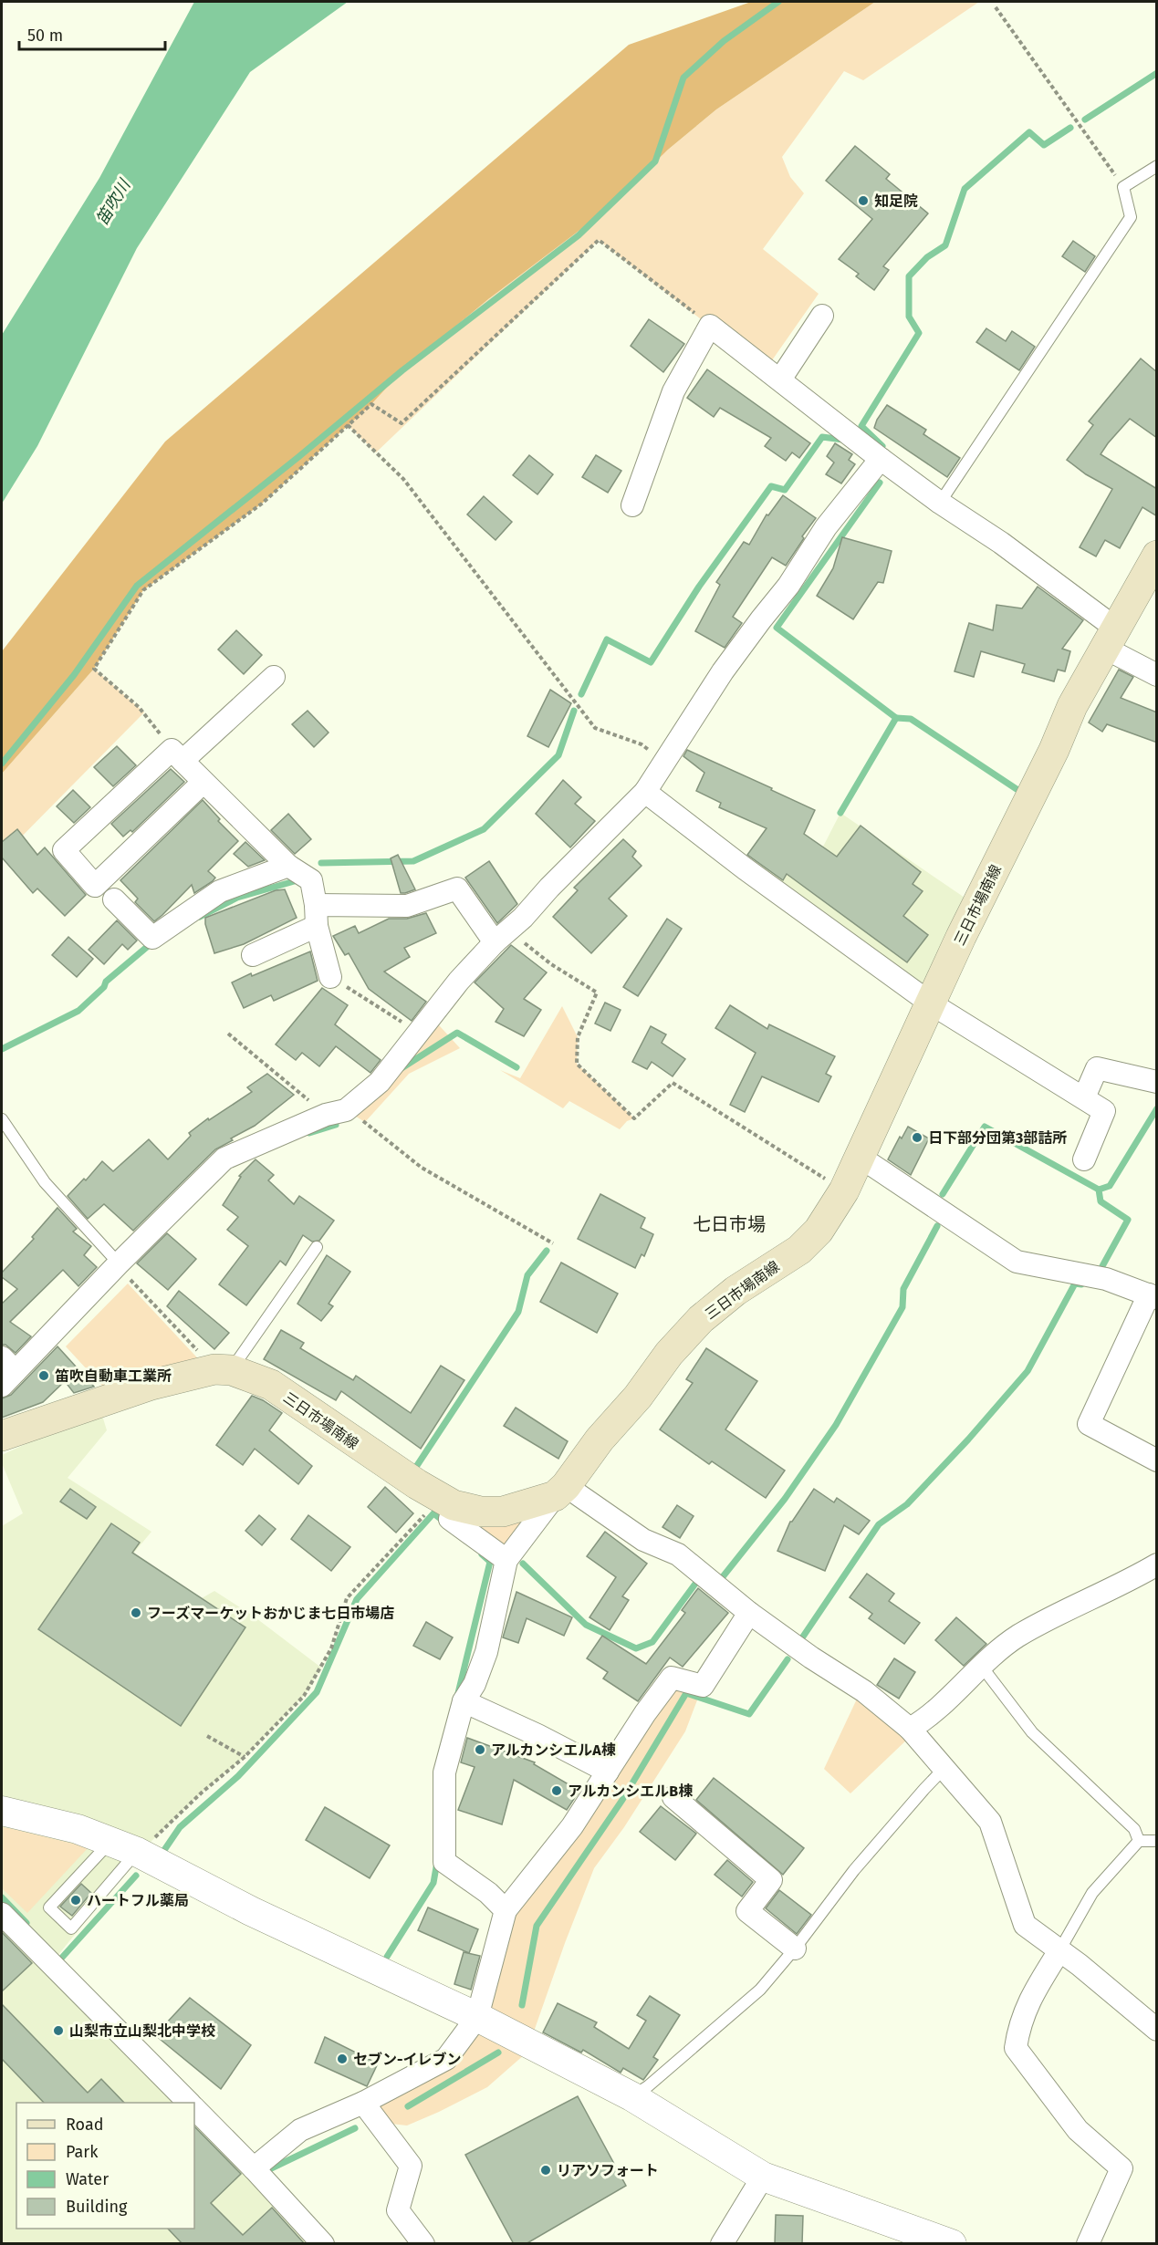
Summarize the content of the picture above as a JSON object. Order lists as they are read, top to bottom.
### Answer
{
  "streets": {
    "main road": ["三日市場南線"]
  },
  "districts": ["七日市場"],
  "water": ["笛吹川"],
  "places": [
    "知足院",
    "日下部分団第3部詰所",
    "笛吹自動車工業所",
    "フーズマーケットおかじま七日市場店",
    "アルカンシエルA棟",
    "アルカンシエルB棟",
    "ハートフル薬局",
    "山梨市立山梨北中学校",
    "セブン-イレブン",
    "リアソフォート"
  ],
  "legend": [
    "Road",
    "Park",
    "Water",
    "Building"
  ],
  "scale_bar": "50 m"
}
